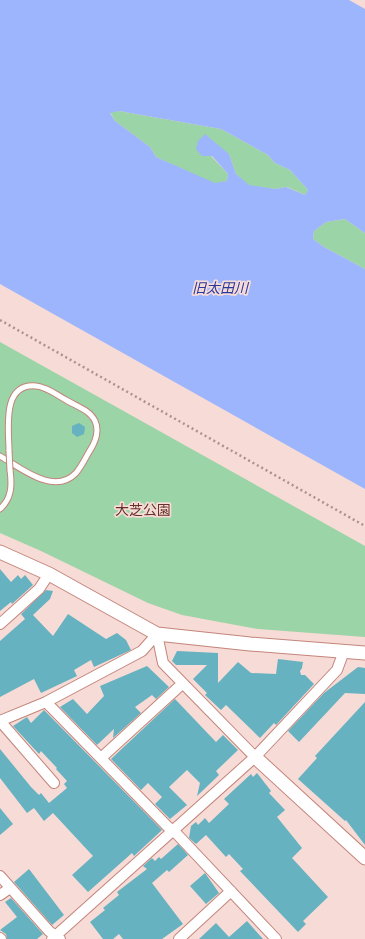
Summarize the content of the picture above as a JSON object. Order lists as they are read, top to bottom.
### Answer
{
  "districts": ["大芝公園"],
  "water": ["旧太田川"]
}
